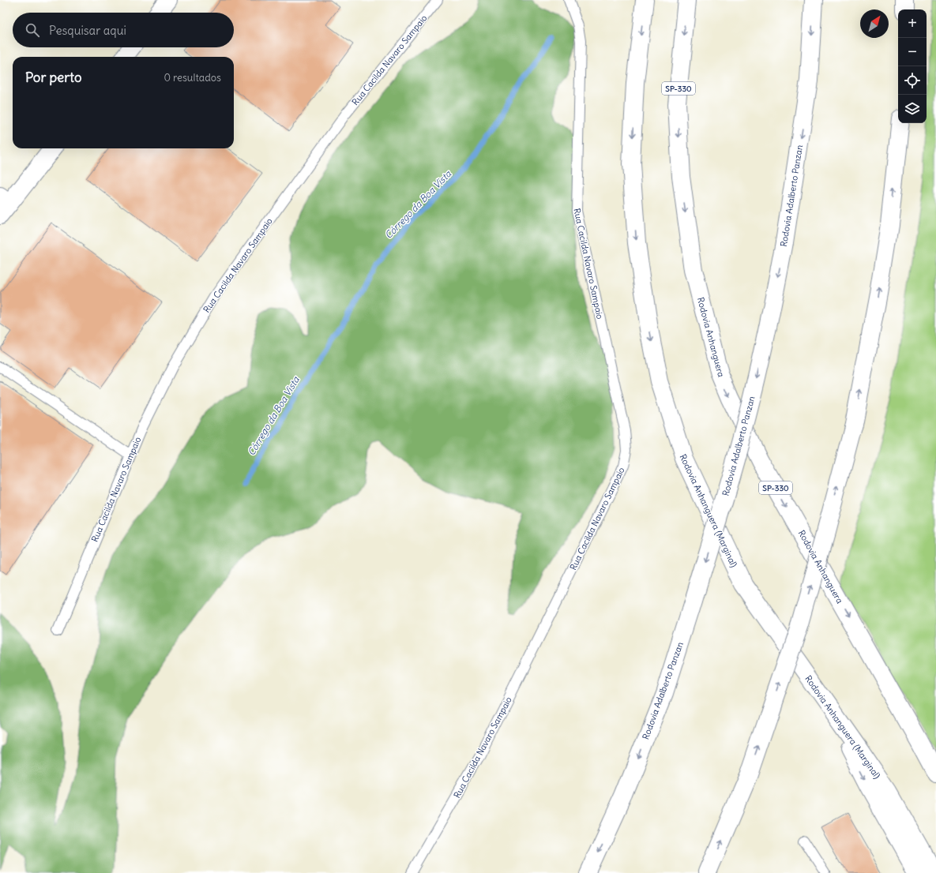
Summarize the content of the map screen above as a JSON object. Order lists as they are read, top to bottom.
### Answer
{
  "streets": {
    "main road": [
      "SP-330",
      "Rodovia Adalberto Panzan",
      "Rodovia Anhanguera",
      "Rodovia Anhanguera (Marginal)"
    ],
    "lane": ["Rua Cacilda Navaro Sampaio"]
  },
  "one_way": ["Rodovia Anhanguera", "Rodovia Anhanguera (Marginal)"],
  "water": ["Córrego da Boa Vista"],
  "north": "top right",
  "page": {
    "map_buttons": ["+", "−"],
    "search": "Pesquisar aqui",
    "heading": ["Por perto", "0 resultados"]
  }
}
